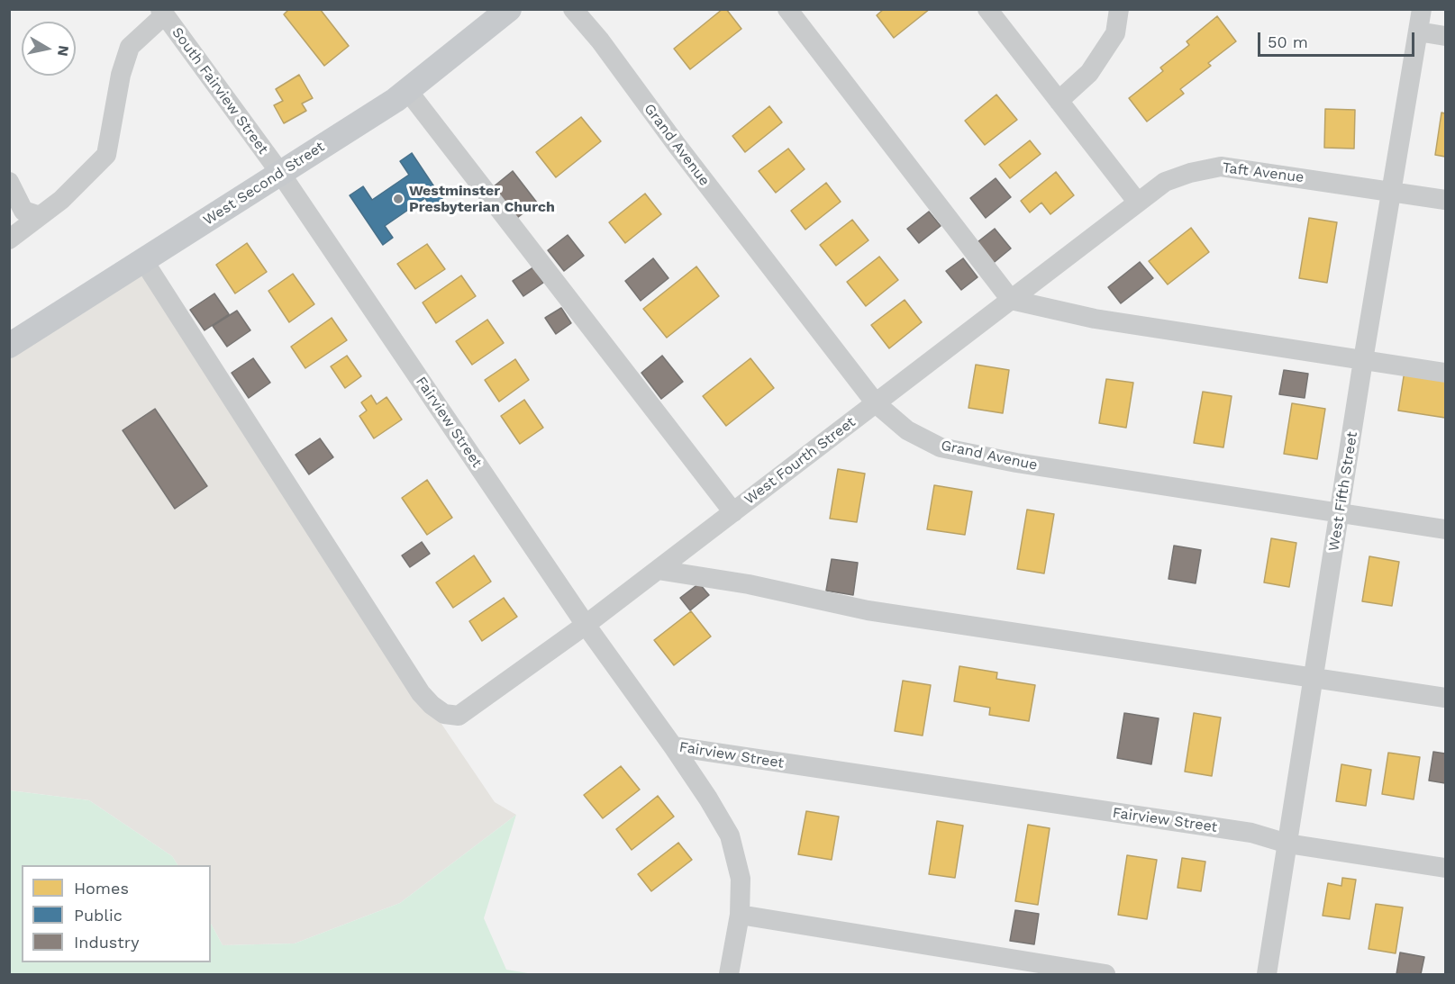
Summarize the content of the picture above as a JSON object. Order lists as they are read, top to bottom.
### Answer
{
  "streets": {
    "main road": ["West Second Street"],
    "street": [
      "South Fairview Street",
      "Grand Avenue",
      "Taft Avenue",
      "Fairview Street",
      "West Fourth Street",
      "West Fifth Street"
    ]
  },
  "crossings": [
    ["South Fairview Street", "West Second Street"],
    ["South Fairview Street", "Fairview Street"],
    ["Grand Avenue", "West Fourth Street"],
    ["Grand Avenue", "West Fifth Street"],
    ["Taft Avenue", "West Fourth Street"],
    ["Taft Avenue", "West Fifth Street"],
    ["West Second Street", "Fairview Street"],
    ["West Second Street", "West Fourth Street"],
    ["Fairview Street", "West Fourth Street"],
    ["Fairview Street", "West Fifth Street"]
  ],
  "places": ["Westminster Presbyterian Church"],
  "legend": ["Homes", "Public", "Industry"],
  "scale_bar": "50 m",
  "north": "right"
}
